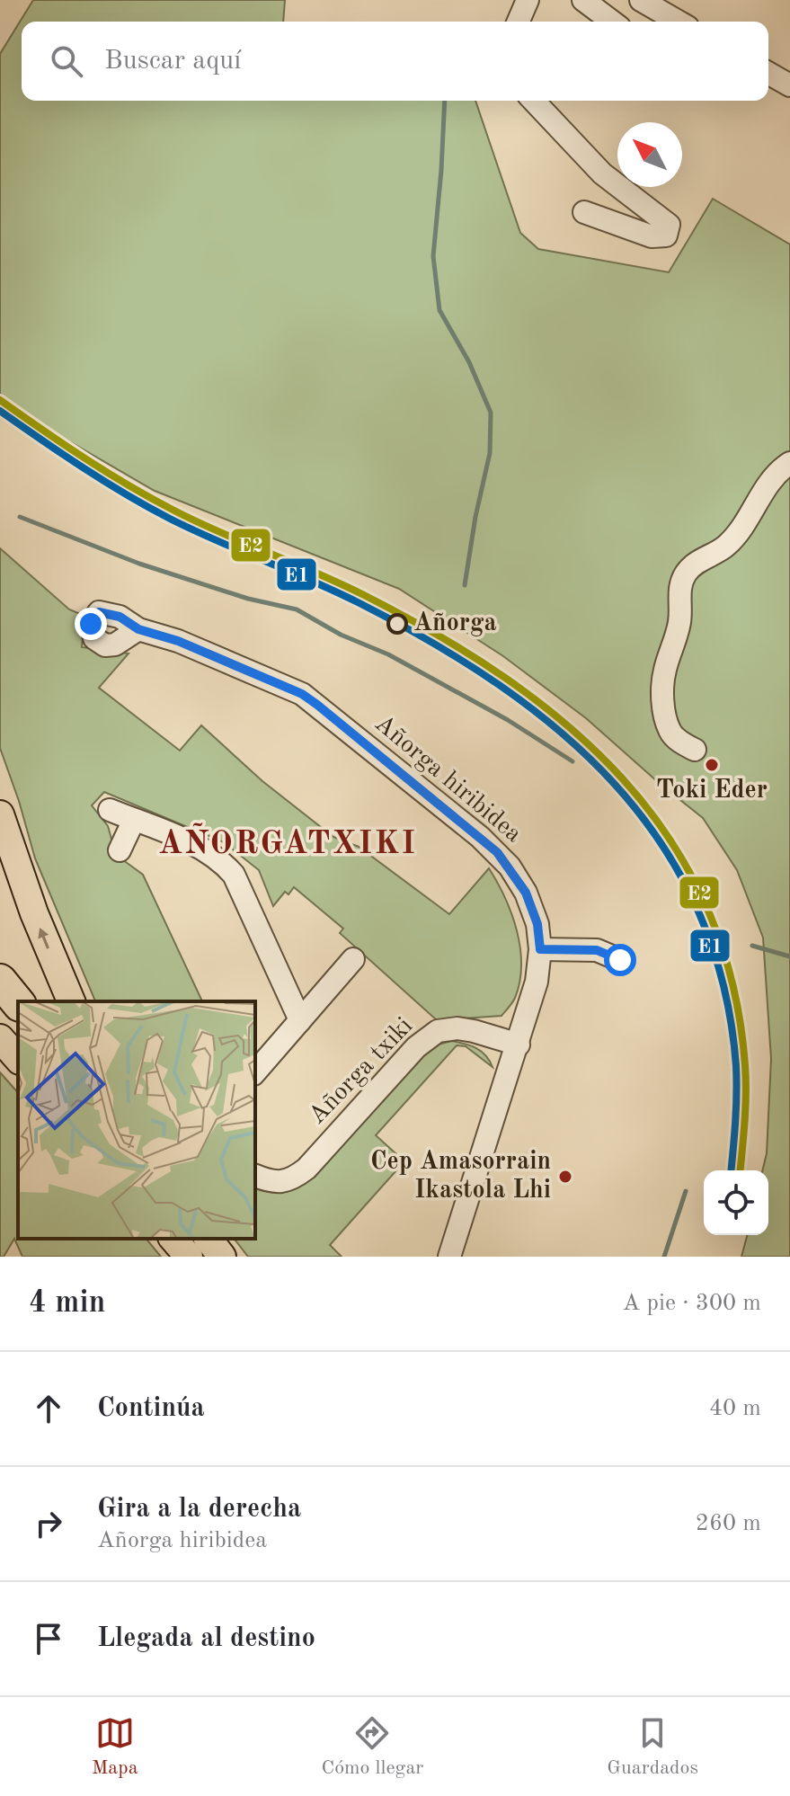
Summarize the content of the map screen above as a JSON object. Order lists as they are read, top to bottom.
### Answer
{
  "streets": {
    "street": ["Añorga hiribidea", "Añorga txiki"]
  },
  "crossings": [
    ["Añorga hiribidea", "Añorga txiki"]
  ],
  "districts": ["AÑORGATXIKI"],
  "places": ["Añorga", "Toki Eder", "Cep Amasorrain Ikastola Lhi"],
  "lines": ["transit line E2", "transit line E1"],
  "north": "top left",
  "page": {
    "search": "Buscar aquí",
    "heading": ["4 min", "A pie · 300 m"],
    "list": [
      ["Continúa", "40 m"],
      ["Gira a la derecha", "Añorga hiribidea", "260 m"],
      "Llegada al destino"
    ],
    "nav": ["Mapa", "Cómo llegar", "Guardados"]
  }
}
